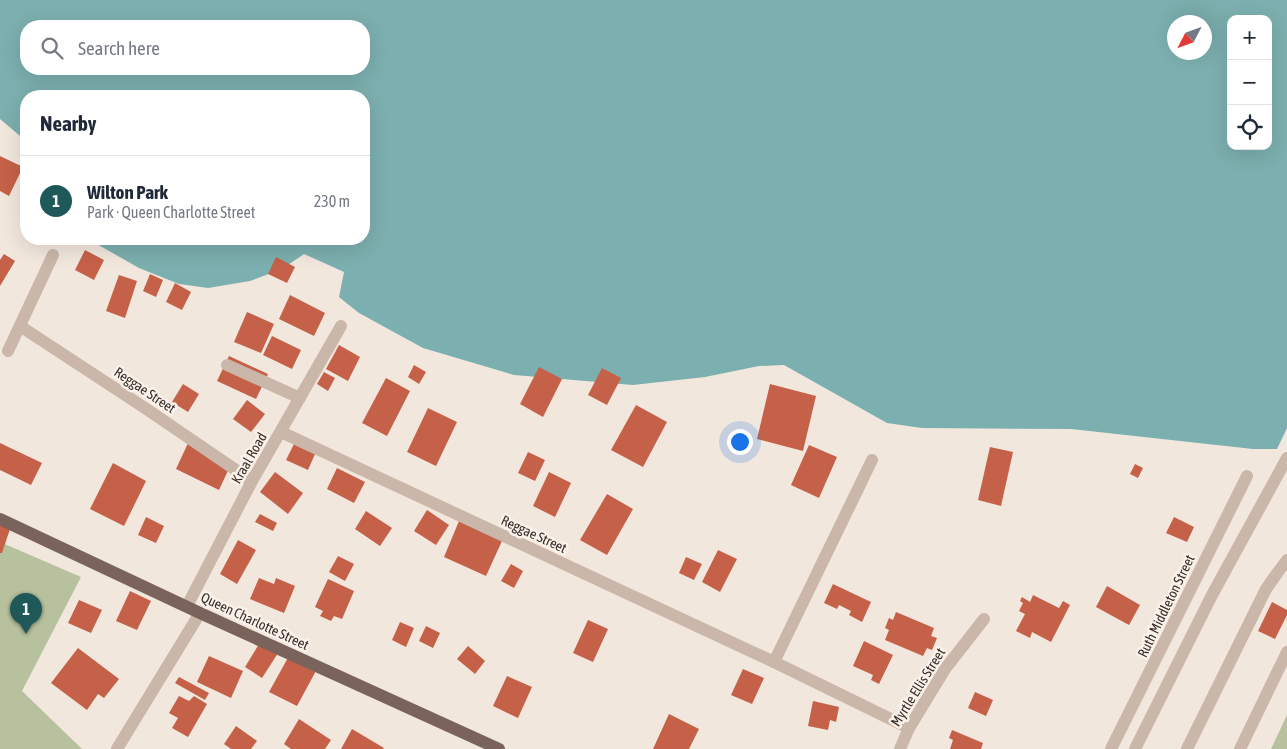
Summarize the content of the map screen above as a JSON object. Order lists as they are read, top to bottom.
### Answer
{
  "streets": {
    "main road": ["Queen Charlotte Street"],
    "street": [
      "Reggae Street",
      "Kraal Road",
      "Ruth Middleton Street",
      "Myrtle Ellis Street"
    ]
  },
  "crossings": [
    ["Reggae Street", "Kraal Road"],
    ["Reggae Street", "Myrtle Ellis Street"],
    ["Kraal Road", "Queen Charlotte Street"]
  ],
  "north": "bottom left",
  "page": {
    "map_buttons": ["+", "−"],
    "search": "Search here",
    "heading": "Nearby",
    "list": [
      {
        "mark": "1",
        "name": "Wilton Park",
        "note": "Park · Queen Charlotte Street",
        "value": "230 m"
      }
    ],
    "pins": "1"
  }
}
